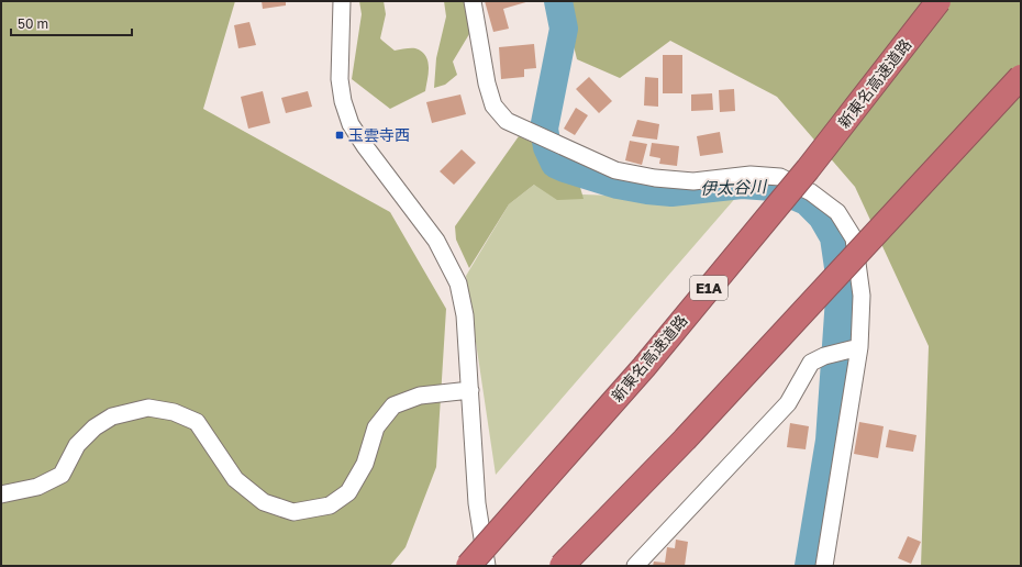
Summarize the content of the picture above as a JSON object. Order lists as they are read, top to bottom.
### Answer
{
  "streets": {
    "highway": ["新東名高速道路", "E1A"]
  },
  "water": ["伊太谷川"],
  "places": {
    "transit": ["玉雲寺西"]
  },
  "scale_bar": "50 m"
}
